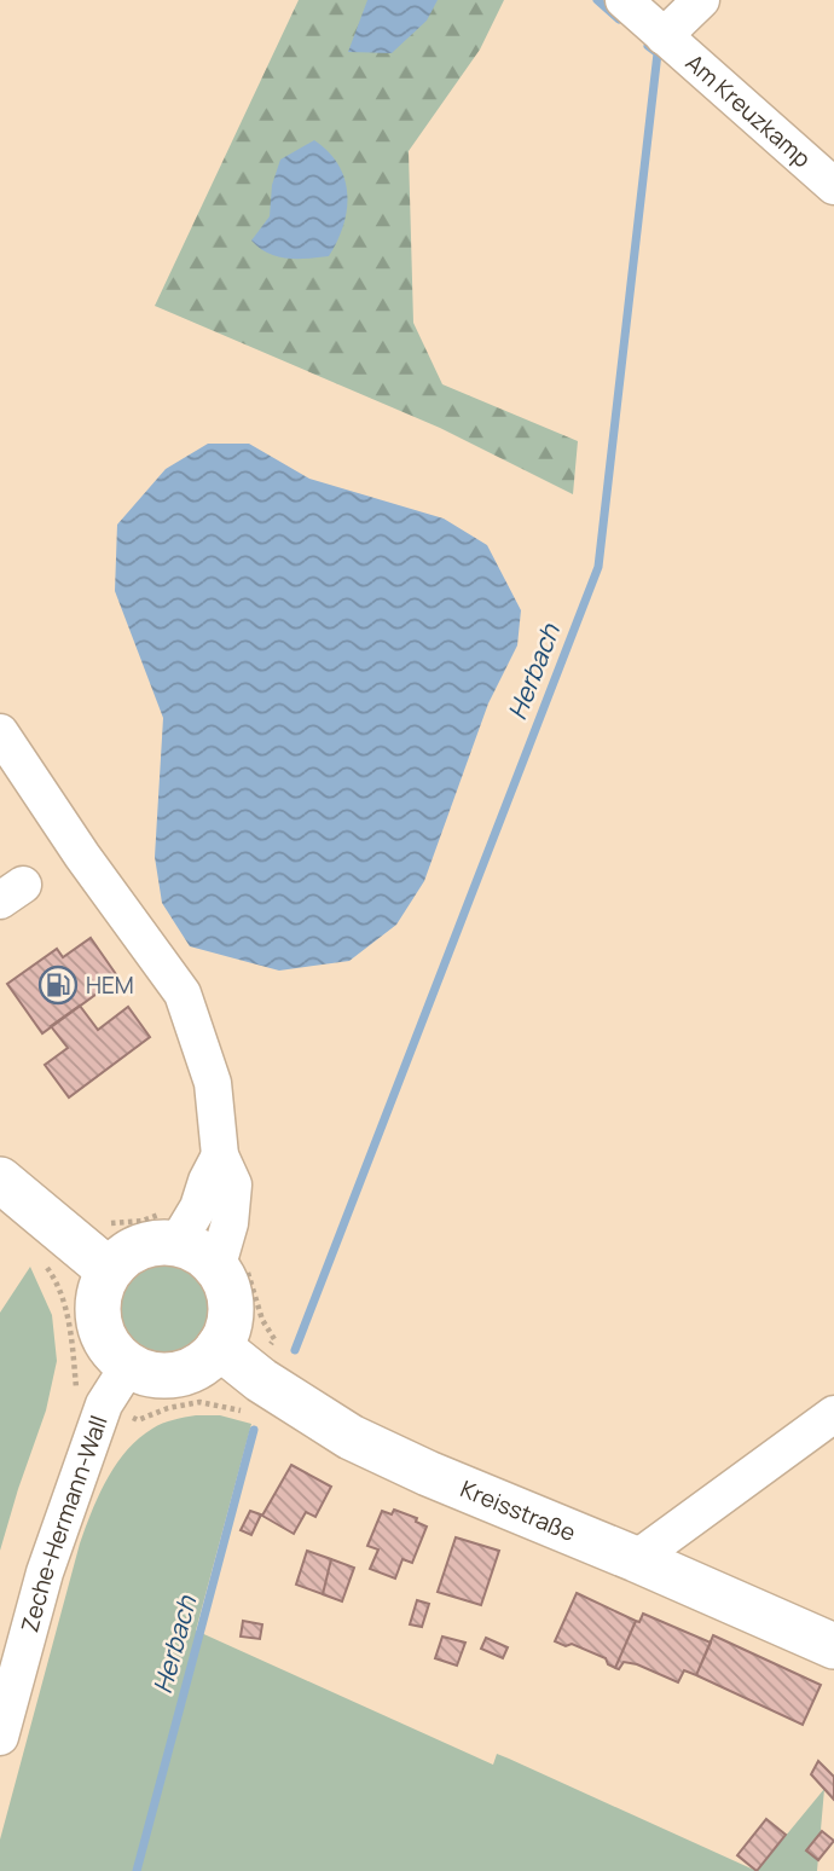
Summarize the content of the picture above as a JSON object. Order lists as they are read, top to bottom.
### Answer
{
  "streets": {
    "main road": ["Kreisstraße"],
    "street": ["Am Kreuzkamp", "Zeche-Hermann-Wall"]
  },
  "crossings": [
    ["Kreisstraße", "Zeche-Hermann-Wall"]
  ],
  "water": ["Herbach"],
  "places": {
    "fuel station": ["HEM"]
  }
}
